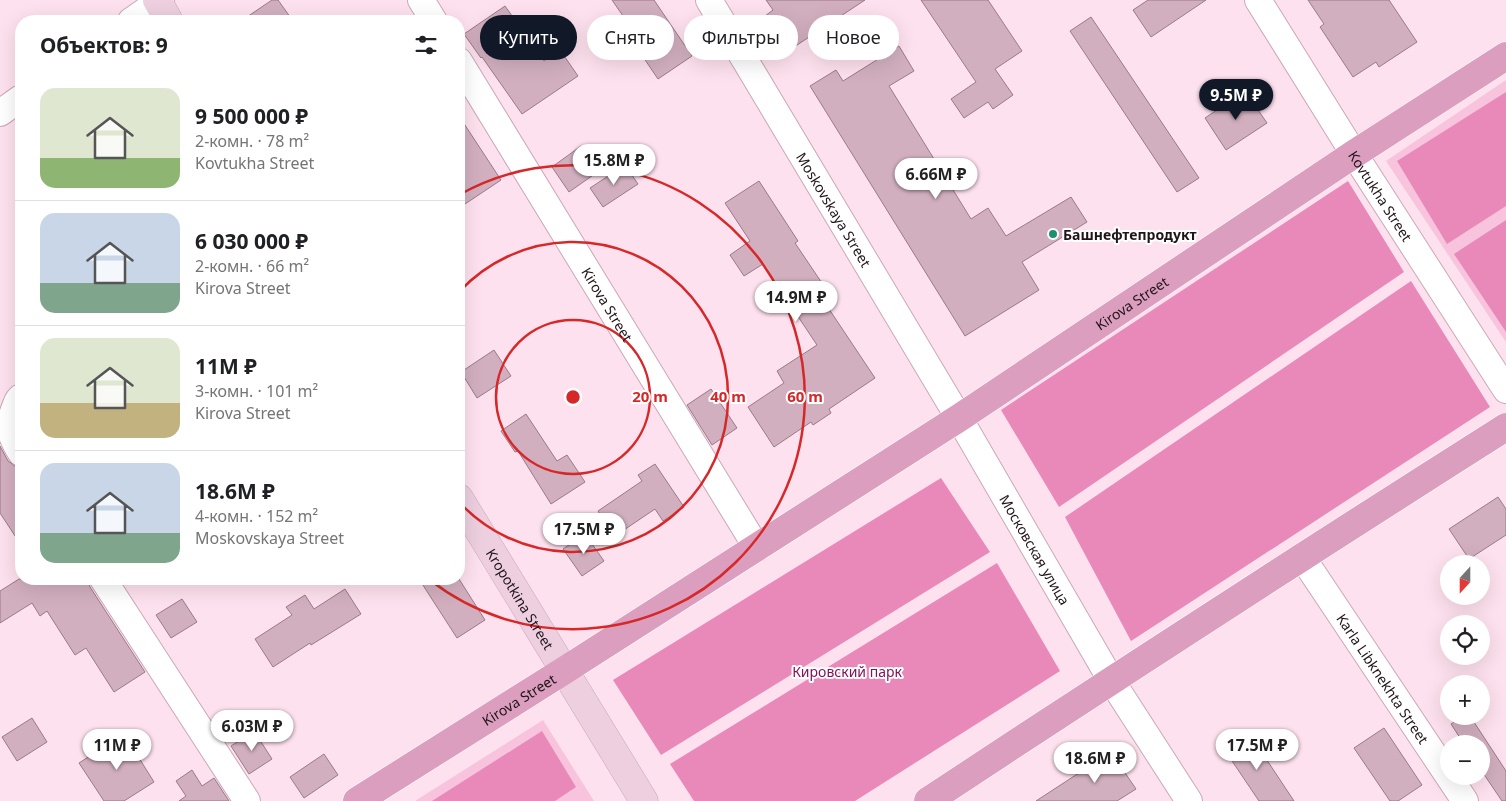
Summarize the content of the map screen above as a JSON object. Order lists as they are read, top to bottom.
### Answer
{
  "streets": {
    "main road": ["Kirova Street", "Kropotkina Street"],
    "street": [
      "Kovtukha Street",
      "Moskovskaya Street",
      "Московская улица",
      "Karla Libknekhta Street"
    ]
  },
  "crossings": [
    ["Kovtukha Street", "Kirova Street"],
    ["Moskovskaya Street", "Kirova Street"],
    ["Moskovskaya Street", "Московская улица"],
    ["Kirova Street", "Московская улица"],
    ["Kirova Street", "Kropotkina Street"]
  ],
  "parks": ["Кировский парк"],
  "places": ["Башнефтепродукт"],
  "north": "bottom",
  "page": {
    "chip": [
      "Купить",
      "Снять",
      "Фильтры",
      "Новое"
    ],
    "heading": "Объектов: 9",
    "list": [
      {
        "name": "9 500 000 ₽",
        "note": "2-комн. · 78 m² · Kovtukha Street"
      },
      {
        "name": "6 030 000 ₽",
        "note": "2-комн. · 66 m² · Kirova Street"
      },
      {
        "name": "11M ₽",
        "note": "3-комн. · 101 m² · Kirova Street"
      },
      {
        "name": "18.6M ₽",
        "note": "4-комн. · 152 m² · Moskovskaya Street"
      }
    ],
    "price": [
      "9.5M ₽",
      "15.8M ₽",
      "6.66M ₽",
      "14.9M ₽",
      "17.5M ₽",
      "6.03M ₽",
      "11M ₽",
      "17.5M ₽",
      "18.6M ₽"
    ],
    "map_buttons": ["+", "−"]
  },
  "rings": ["20 m", "40 m", "60 m"]
}
